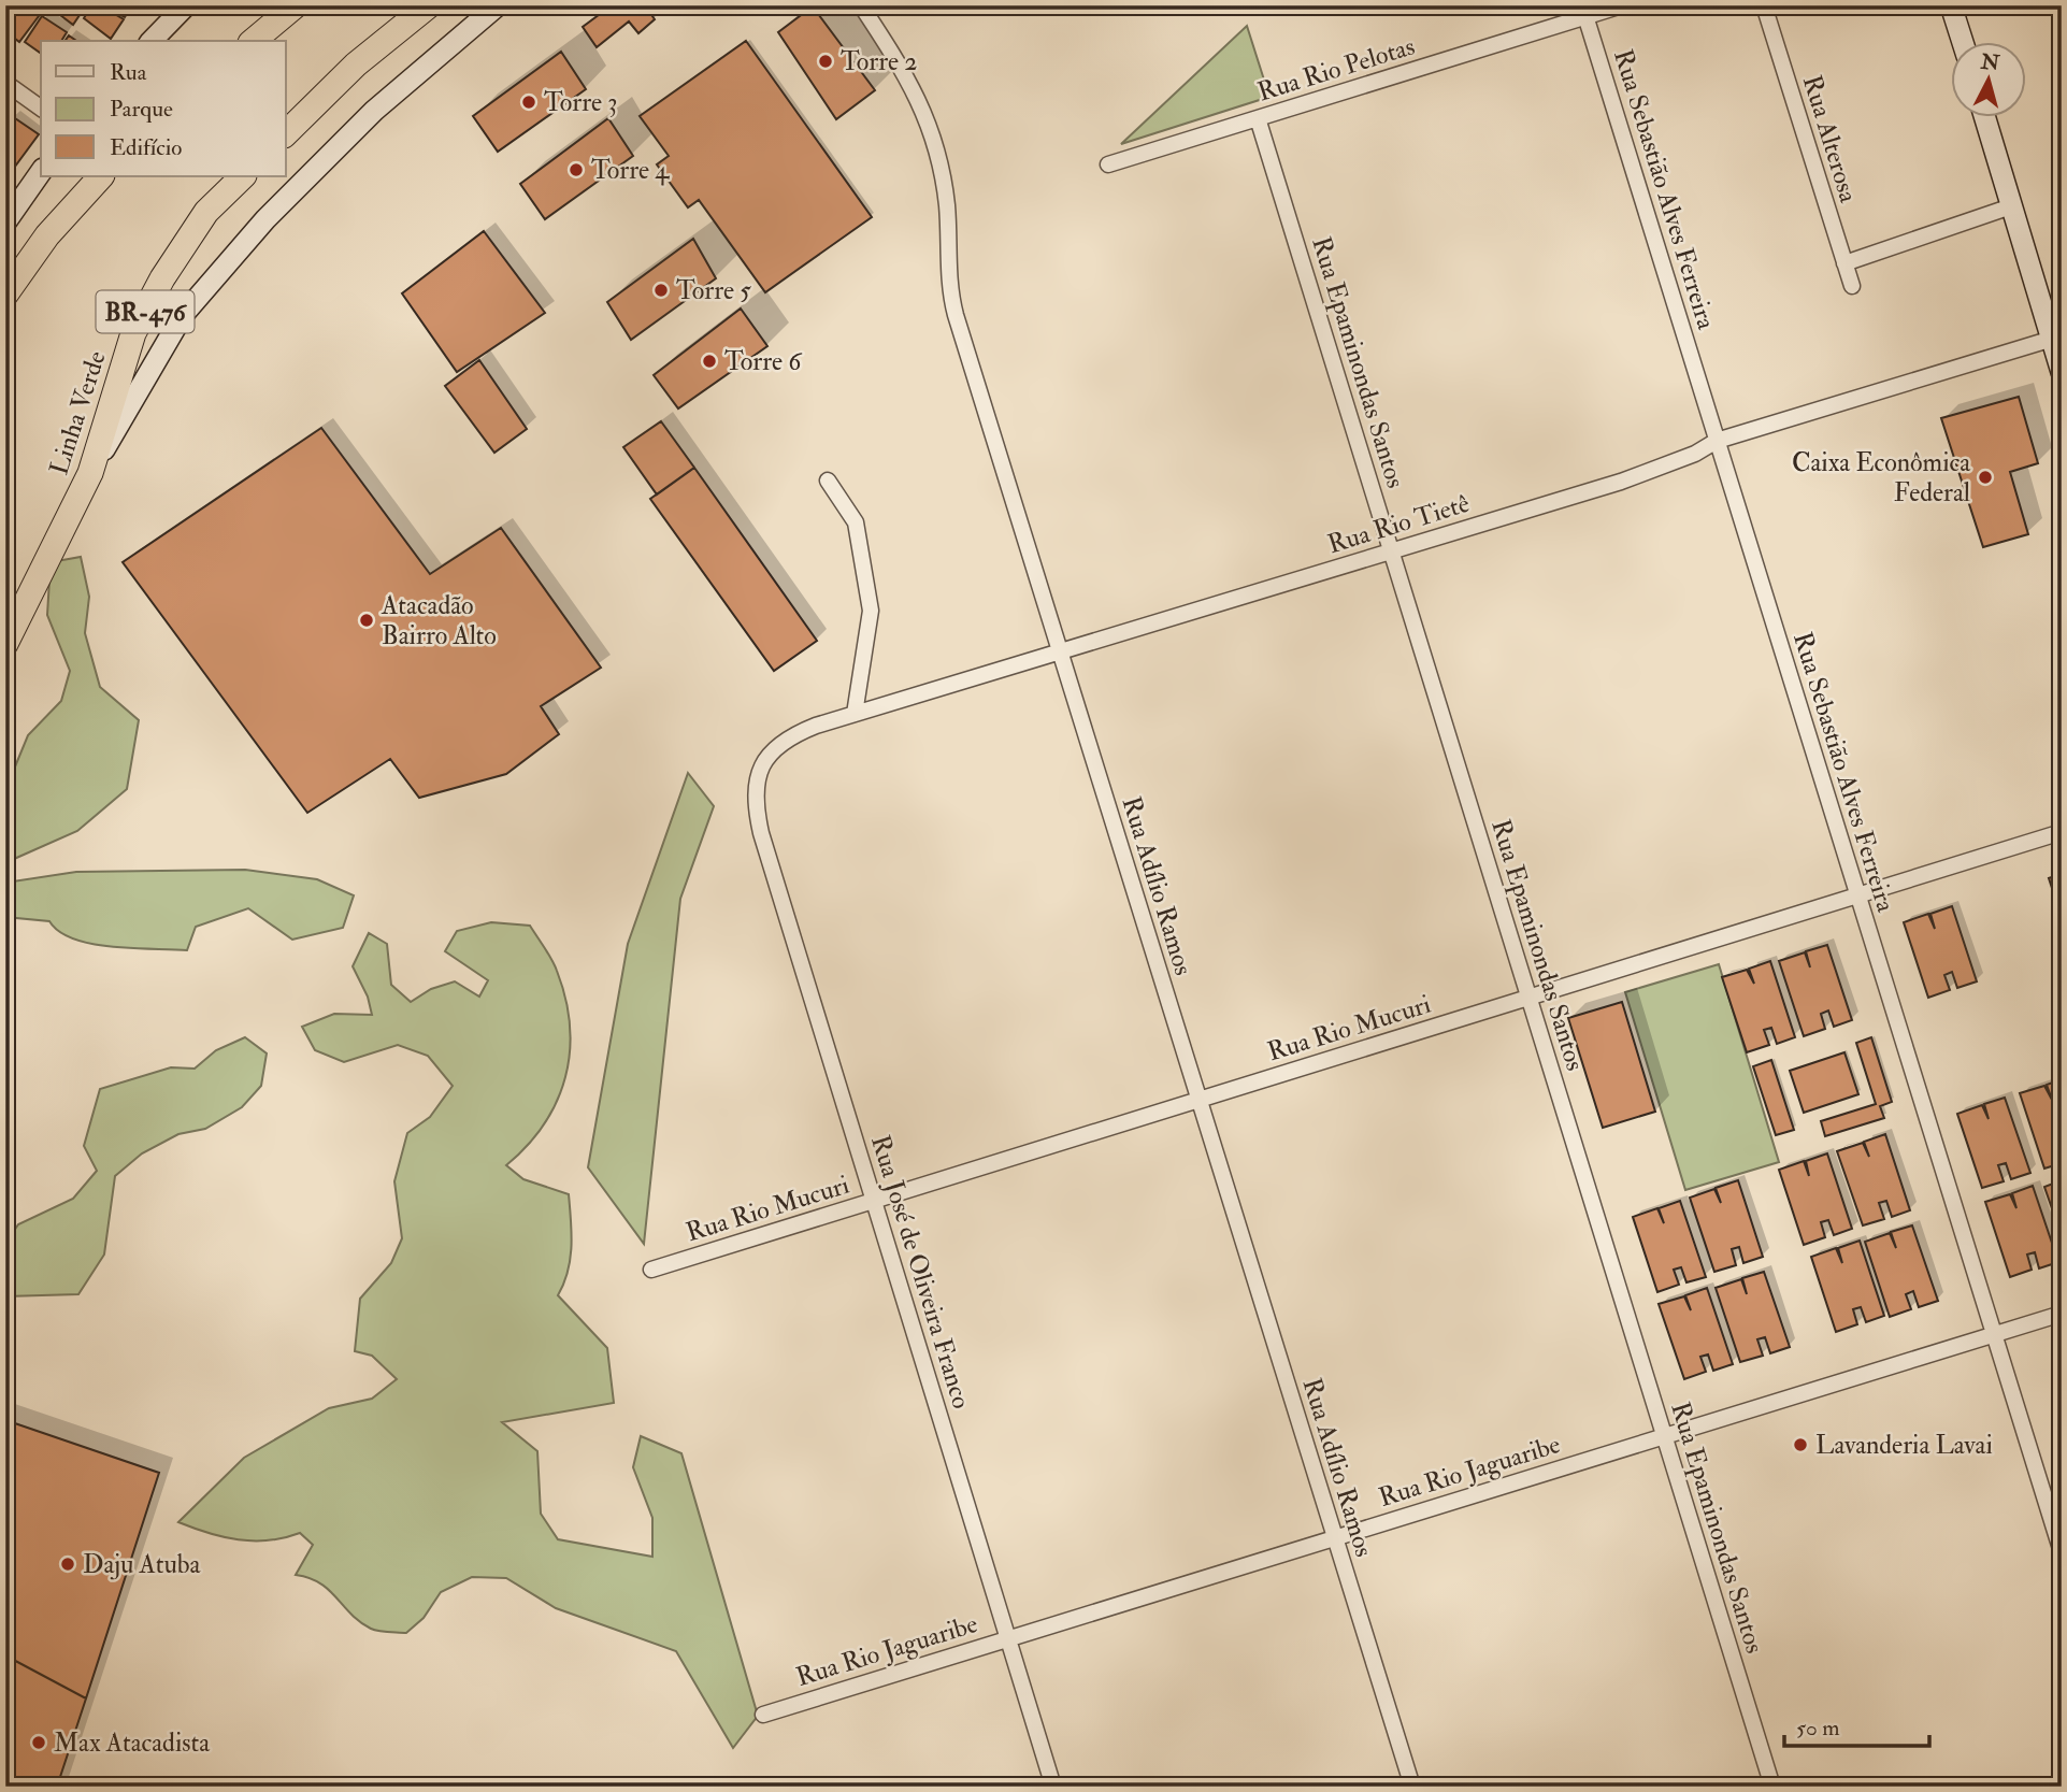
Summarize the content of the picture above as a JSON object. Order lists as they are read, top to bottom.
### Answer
{
  "streets": {
    "highway": ["BR-476", "Linha Verde"],
    "street": [
      "Rua Rio Pelotas",
      "Rua Alterosa",
      "Rua Sebastião Alves Ferreira",
      "Rua Epaminondas Santos",
      "Rua Rio Tietê",
      "Rua Adílio Ramos",
      "Rua Rio Mucuri",
      "Rua José de Oliveira Franco",
      "Rua Rio Jaguaribe"
    ]
  },
  "crossings": [
    ["Rua Rio Pelotas", "Rua Sebastião Alves Ferreira"],
    ["Rua Rio Pelotas", "Rua Epaminondas Santos"],
    ["Rua Sebastião Alves Ferreira", "Rua Rio Tietê"],
    ["Rua Sebastião Alves Ferreira", "Rua Rio Mucuri"],
    ["Rua Sebastião Alves Ferreira", "Rua Rio Jaguaribe"],
    ["Rua Epaminondas Santos", "Rua Rio Tietê"],
    ["Rua Epaminondas Santos", "Rua Rio Mucuri"],
    ["Rua Epaminondas Santos", "Rua Rio Jaguaribe"],
    ["Rua Rio Tietê", "Rua Adílio Ramos"],
    ["Rua Rio Tietê", "Rua José de Oliveira Franco"],
    ["Rua Adílio Ramos", "Rua Rio Mucuri"],
    ["Rua Adílio Ramos", "Rua Rio Jaguaribe"],
    ["Rua Rio Mucuri", "Rua José de Oliveira Franco"],
    ["Rua José de Oliveira Franco", "Rua Rio Jaguaribe"]
  ],
  "places": [
    "Torre 2",
    "Torre 3",
    "Torre 4",
    "Torre 5",
    "Torre 6",
    "Caixa Econômica Federal",
    "Atacadão Bairro Alto",
    "Lavanderia Lavai",
    "Daju Atuba",
    "Max Atacadista"
  ],
  "legend": ["Rua", "Parque", "Edifício"],
  "scale_bar": "50 m",
  "north": "top"
}
